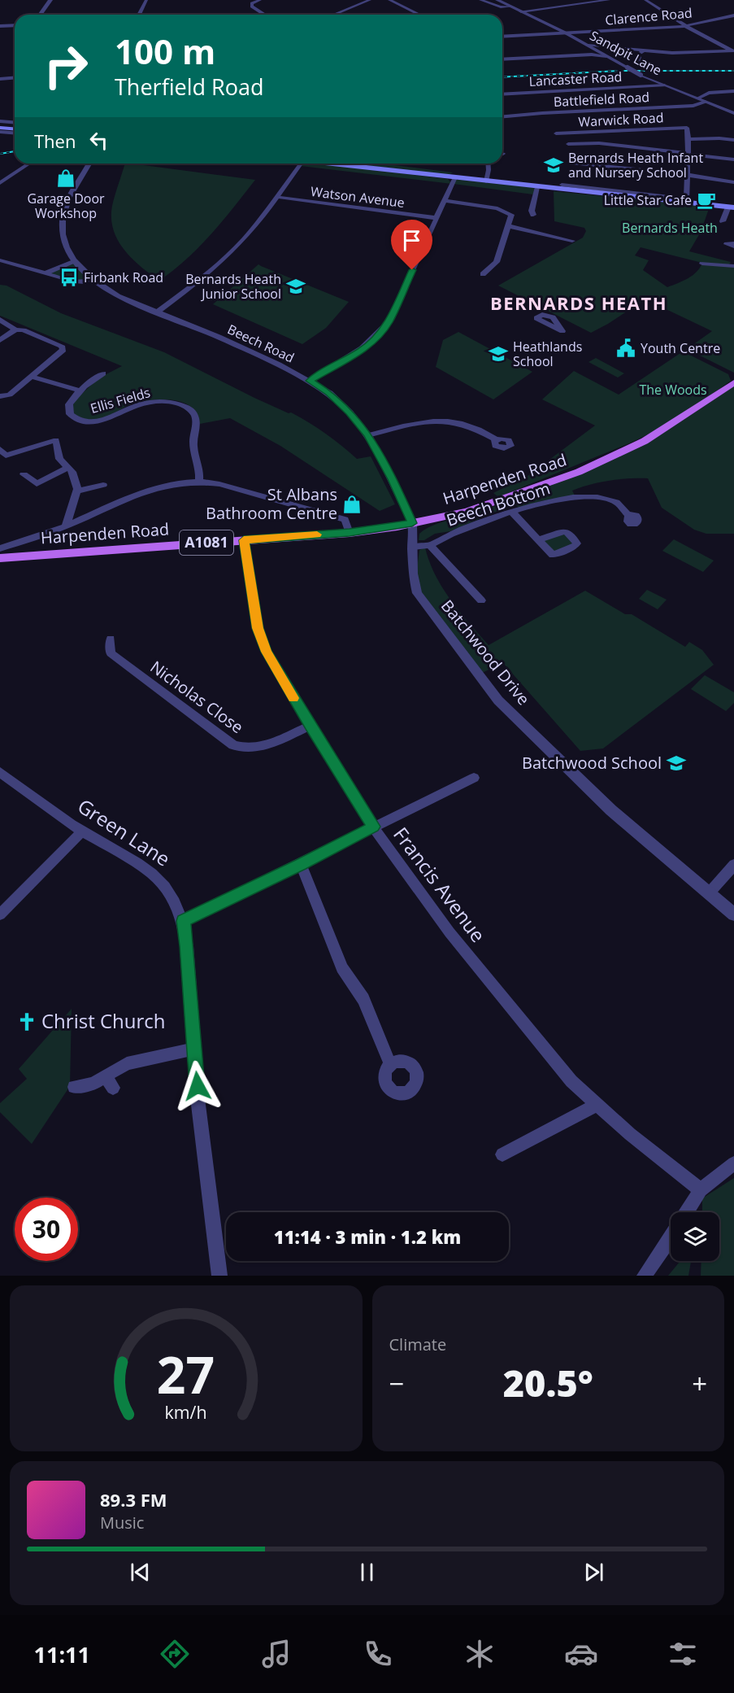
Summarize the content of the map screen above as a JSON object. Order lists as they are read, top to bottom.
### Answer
{
  "streets": {
    "main road": ["Harpenden Road", "A1081"],
    "street": [
      "Clarence Road",
      "Sandpit Lane",
      "Lancaster Road",
      "Battlefield Road",
      "Warwick Road",
      "Watson Avenue",
      "Beech Road",
      "Ellis Fields",
      "Beech Bottom",
      "Batchwood Drive",
      "Nicholas Close",
      "Green Lane",
      "Francis Avenue"
    ]
  },
  "crossings": [
    ["Clarence Road", "Sandpit Lane"],
    ["Sandpit Lane", "Lancaster Road"],
    ["Sandpit Lane", "Battlefield Road"],
    ["Beech Road", "Harpenden Road"],
    ["Beech Road", "Batchwood Drive"],
    ["Harpenden Road", "Batchwood Drive"],
    ["Harpenden Road", "Francis Avenue"],
    ["Nicholas Close", "Francis Avenue"]
  ],
  "districts": ["BERNARDS HEATH"],
  "parks": ["Bernards Heath", "The Woods"],
  "places": {
    "school or university": [
      "Bernards Heath Infant and Nursery School",
      "Bernards Heath Junior School",
      "Heathlands School",
      "Batchwood School"
    ],
    "shop": ["Garage Door Workshop", "St Albans Bathroom Centre"],
    "cafe": ["Little Star Cafe"],
    "bus stop": ["Firbank Road"],
    "public building": ["Youth Centre"],
    "church": ["Christ Church"]
  },
  "page": {
    "turn": ["100 m", "Therfield Road"],
    "then": "Then",
    "limit": "30",
    "trip": "11:14 · 3 min · 1.2 km",
    "tile": "Climate",
    "heat": ["−", "20.5°", "+"],
    "song": ["89.3 FM", "Music"],
    "tabs": "11:11",
    "gauge": ["27", "km/h"]
  }
}
